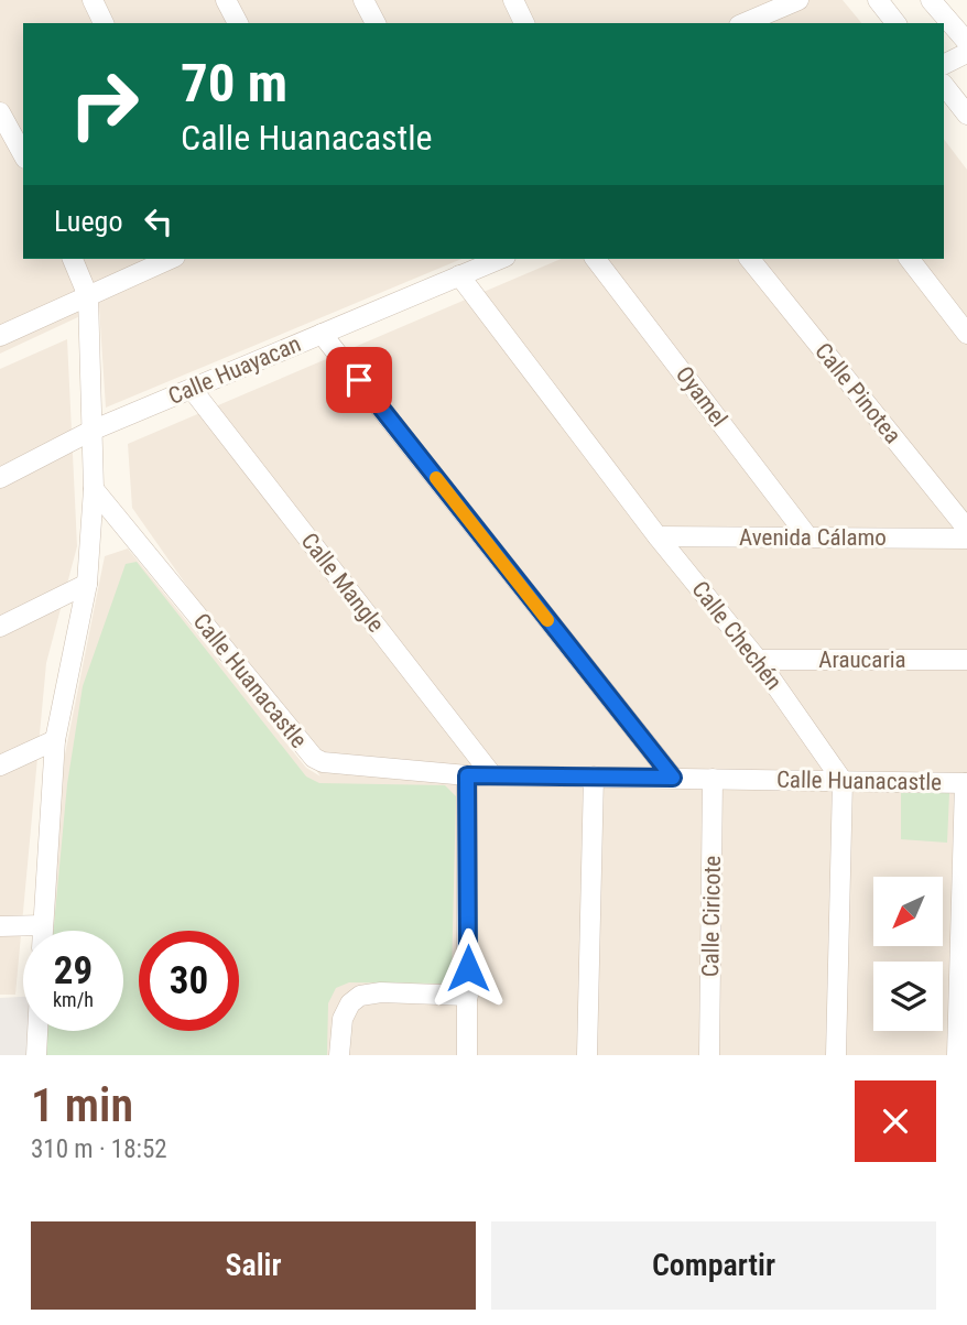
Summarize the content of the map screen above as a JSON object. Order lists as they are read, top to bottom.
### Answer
{
  "streets": {
    "street": [
      "Calle Huayacan",
      "Calle Pinotea",
      "Oyamel",
      "Avenida Cálamo",
      "Calle Mangle",
      "Calle Chechén",
      "Araucaria",
      "Calle Huanacastle",
      "Calle Ciricote"
    ]
  },
  "crossings": [
    ["Calle Huayacan", "Calle Mangle"],
    ["Calle Huayacan", "Calle Chechén"],
    ["Oyamel", "Avenida Cálamo"],
    ["Avenida Cálamo", "Calle Chechén"],
    ["Calle Mangle", "Calle Huanacastle"],
    ["Calle Chechén", "Araucaria"],
    ["Calle Chechén", "Calle Huanacastle"],
    ["Calle Huanacastle", "Calle Ciricote"]
  ],
  "north": "bottom left",
  "page": {
    "turn": ["70 m", "Calle Huanacastle"],
    "then": "Luego",
    "speed": "29 km/h",
    "limit": "30",
    "heading": ["1 min", "310 m · 18:52"],
    "buttons": ["Salir", "Compartir"]
  }
}
